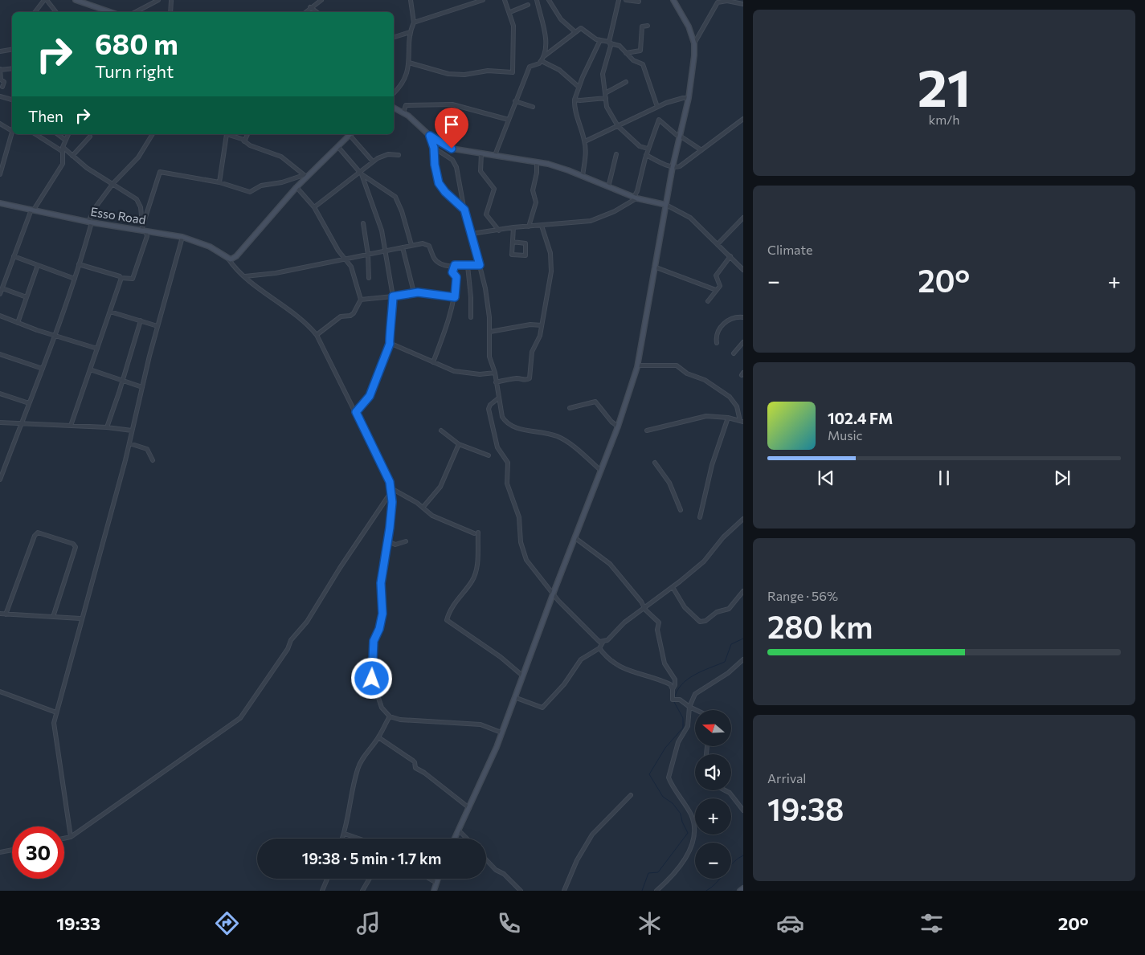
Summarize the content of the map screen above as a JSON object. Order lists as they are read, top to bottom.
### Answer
{
  "streets": {
    "street": ["Esso Road"]
  },
  "north": "left",
  "page": {
    "tile": [
      ["21", "km/h"],
      "Climate",
      ["Range · 56%", "280 km"],
      ["Arrival", "19:38"]
    ],
    "turn": ["680 m", "Turn right"],
    "then": "Then",
    "heat": ["−", "20°", "+"],
    "song": ["102.4 FM", "Music"],
    "map_buttons": ["+", "−"],
    "limit": "30",
    "trip": "19:38 · 5 min · 1.7 km",
    "tabs": ["19:33", "20°"]
  }
}
